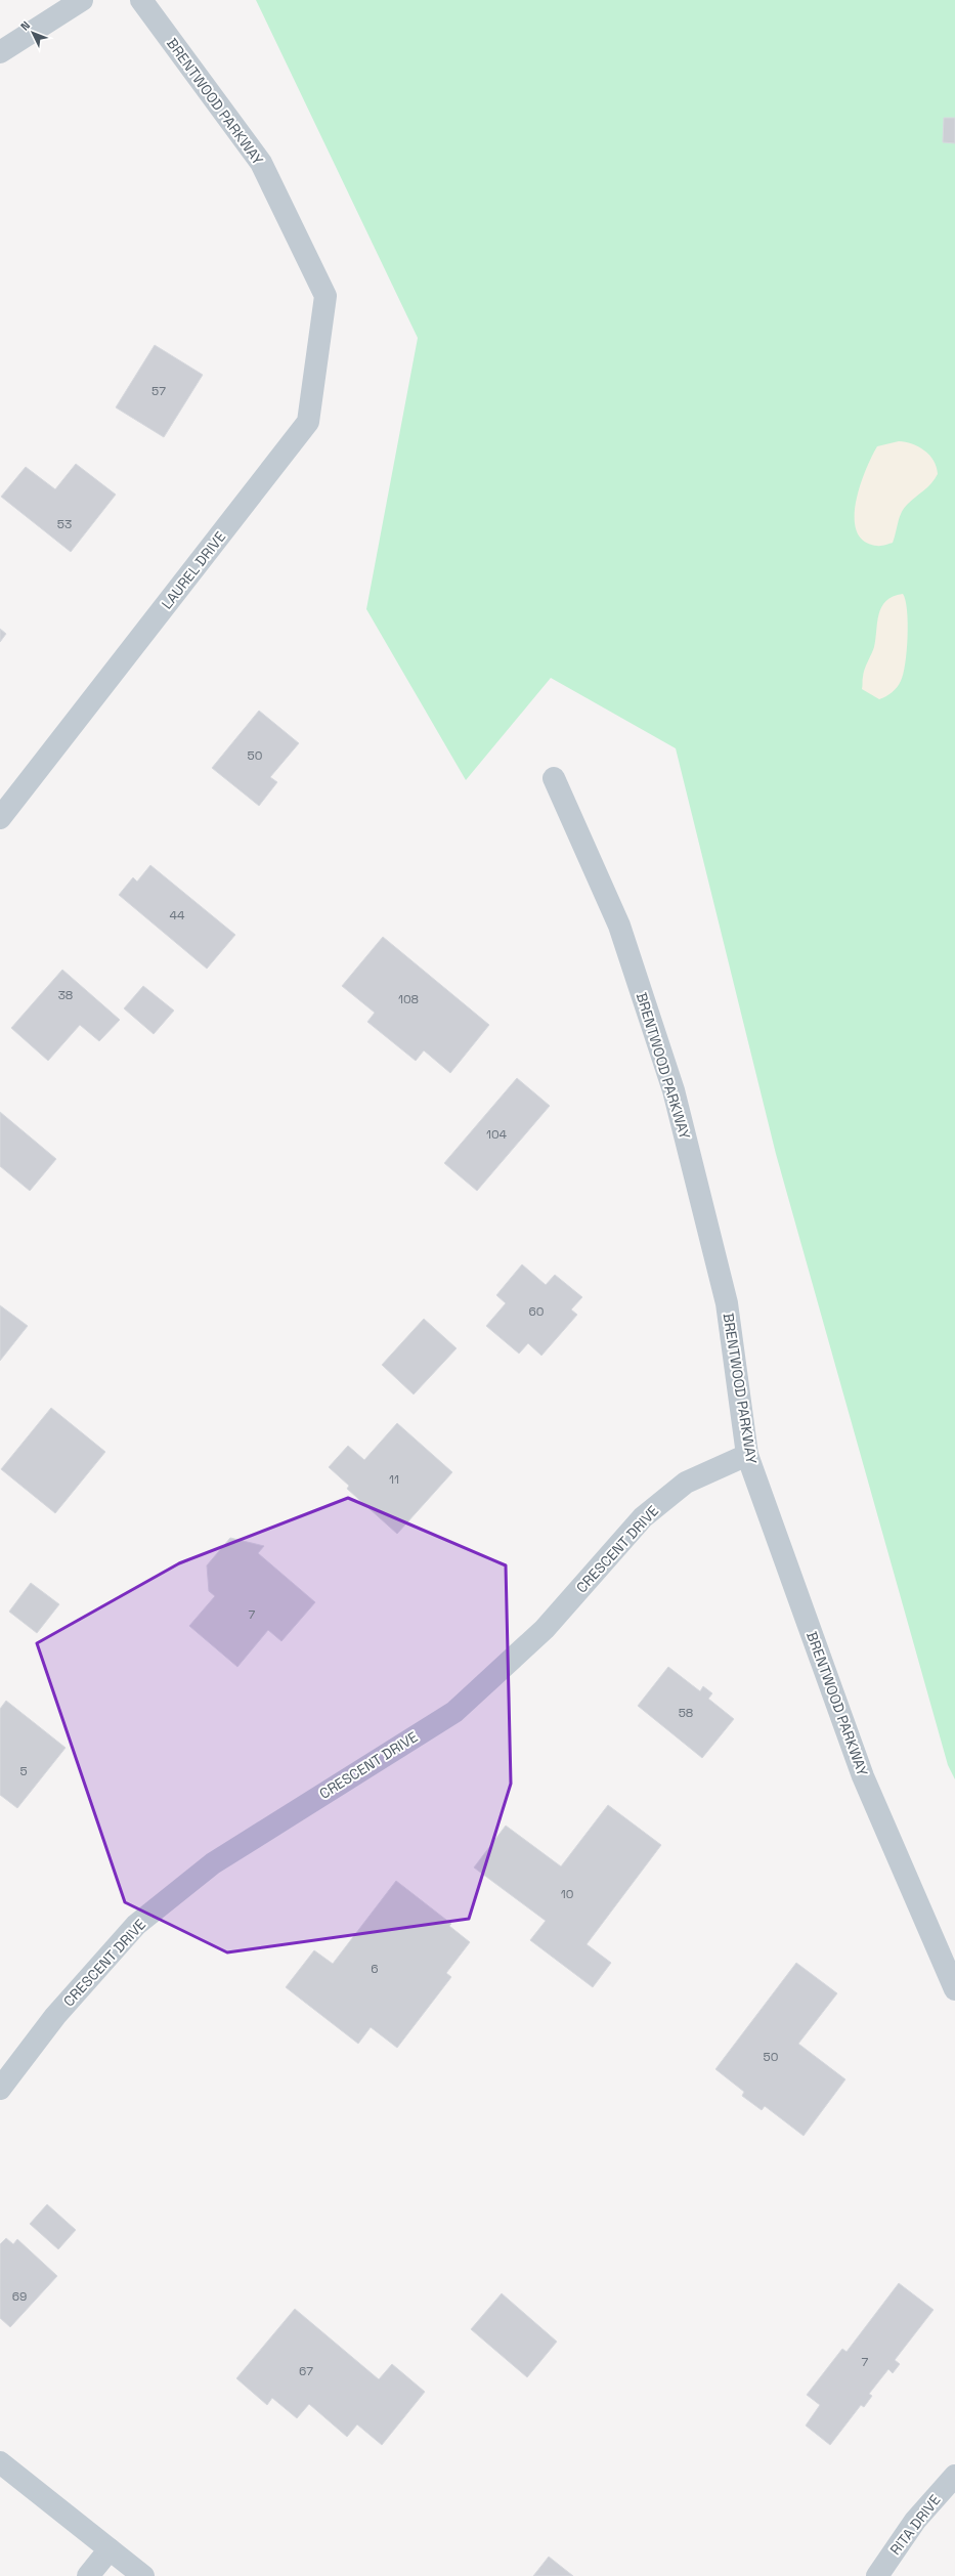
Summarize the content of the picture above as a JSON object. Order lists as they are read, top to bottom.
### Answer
{
  "streets": {
    "street": [
      "BRENTWOOD PARKWAY",
      "LAUREL DRIVE",
      "CRESCENT DRIVE",
      "RITA DRIVE"
    ]
  },
  "crossings": [
    ["BRENTWOOD PARKWAY", "LAUREL DRIVE"],
    ["BRENTWOOD PARKWAY", "CRESCENT DRIVE"]
  ],
  "house_numbers": [
    "57",
    "53",
    "50",
    "44",
    "38",
    "108",
    "104",
    "60",
    "11",
    "7",
    "58",
    "5",
    "10",
    "6",
    "50",
    "69",
    "7",
    "67"
  ],
  "north": "top left"
}
